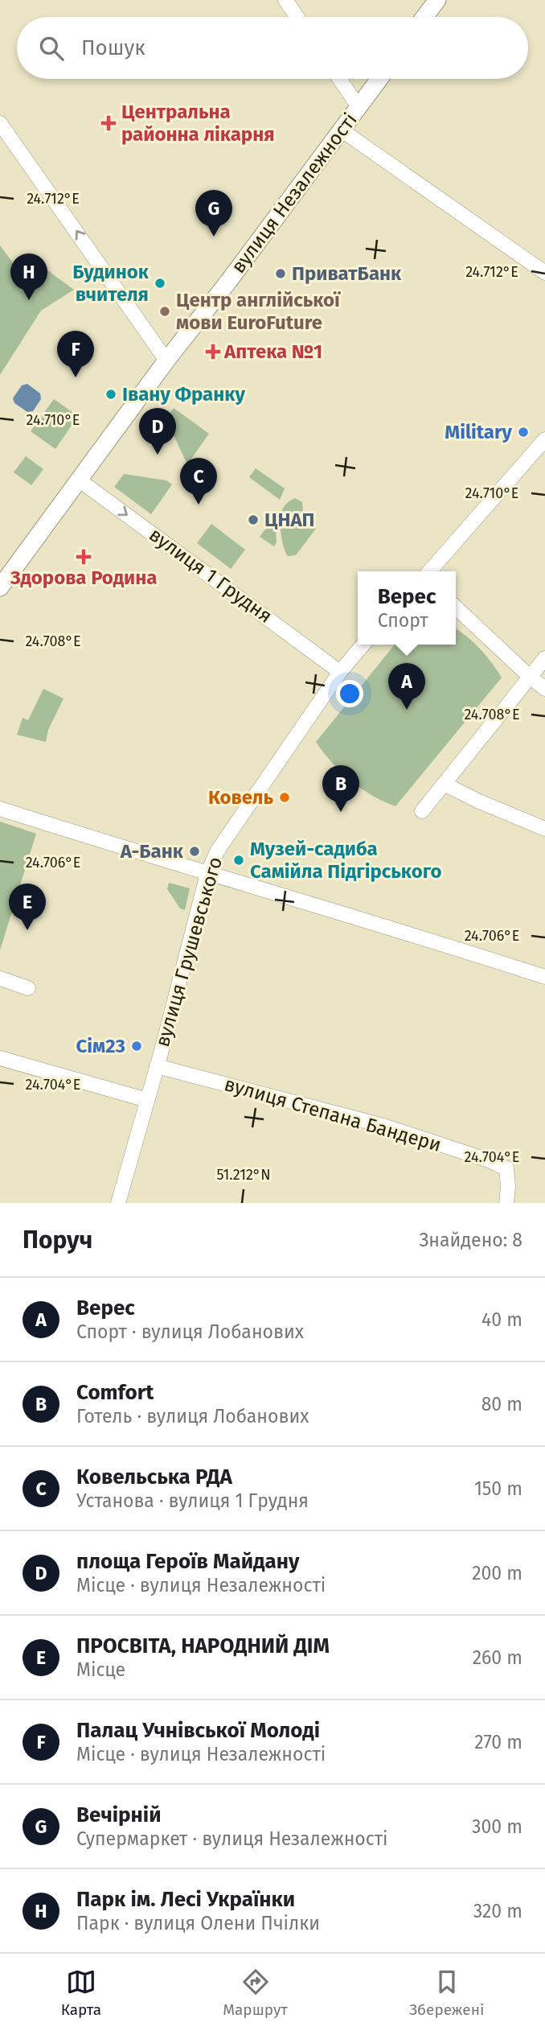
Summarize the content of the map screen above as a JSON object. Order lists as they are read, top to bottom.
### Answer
{
  "streets": {
    "main road": ["вулиця Незалежності"],
    "street": ["вулиця 1 Грудня", "вулиця Грушевського", "вулиця Степана Бандери"]
  },
  "crossings": [
    ["вулиця Незалежності", "вулиця 1 Грудня"],
    ["вулиця 1 Грудня", "вулиця Грушевського"],
    ["вулиця Грушевського", "вулиця Степана Бандери"]
  ],
  "one_way": ["вулиця 1 Грудня"],
  "places": {
    "health": ["Центральна районна лікарня", "Аптека №1", "Здорова Родина"],
    "other": [
      "ПриватБанк",
      "Будинок вчителя",
      "Центр англійської мови EuroFuture",
      "Івану Франку",
      "Military",
      "ЦНАП",
      "Ковель",
      "А-Банк",
      "Музей-садиба Самійла Підгірського",
      "Сім23"
    ]
  },
  "page": {
    "search": "Пошук",
    "pins": [
      "G",
      "H",
      "F",
      "D",
      "C",
      "A",
      "B",
      "E"
    ],
    "popup": ["Верес", "Спорт"],
    "heading": ["Поруч", "Знайдено: 8"],
    "list": [
      {
        "mark": "A",
        "name": "Верес",
        "note": "Спорт · вулиця Лобанових",
        "value": "40 m"
      },
      {
        "mark": "B",
        "name": "Comfort",
        "note": "Готель · вулиця Лобанових",
        "value": "80 m"
      },
      {
        "mark": "C",
        "name": "Ковельська РДА",
        "note": "Установа · вулиця 1 Грудня",
        "value": "150 m"
      },
      {
        "mark": "D",
        "name": "площа Героїв Майдану",
        "note": "Місце · вулиця Незалежності",
        "value": "200 m"
      },
      {
        "mark": "E",
        "name": "ПРОСВІТА, НАРОДНИЙ ДІМ",
        "note": "Місце",
        "value": "260 m"
      },
      {
        "mark": "F",
        "name": "Палац Учнівської Молоді",
        "note": "Місце · вулиця Незалежності",
        "value": "270 m"
      },
      {
        "mark": "G",
        "name": "Вечірній",
        "note": "Супермаркет · вулиця Незалежності",
        "value": "300 m"
      },
      {
        "mark": "H",
        "name": "Парк ім. Лесі Українки",
        "note": "Парк · вулиця Олени Пчілки",
        "value": "320 m"
      }
    ],
    "nav": ["Карта", "Маршрут", "Збережені"]
  },
  "coordinates": [
    "24.712°E",
    "24.710°E",
    "24.708°E",
    "24.706°E",
    "24.704°E",
    "51.212°N"
  ]
}
